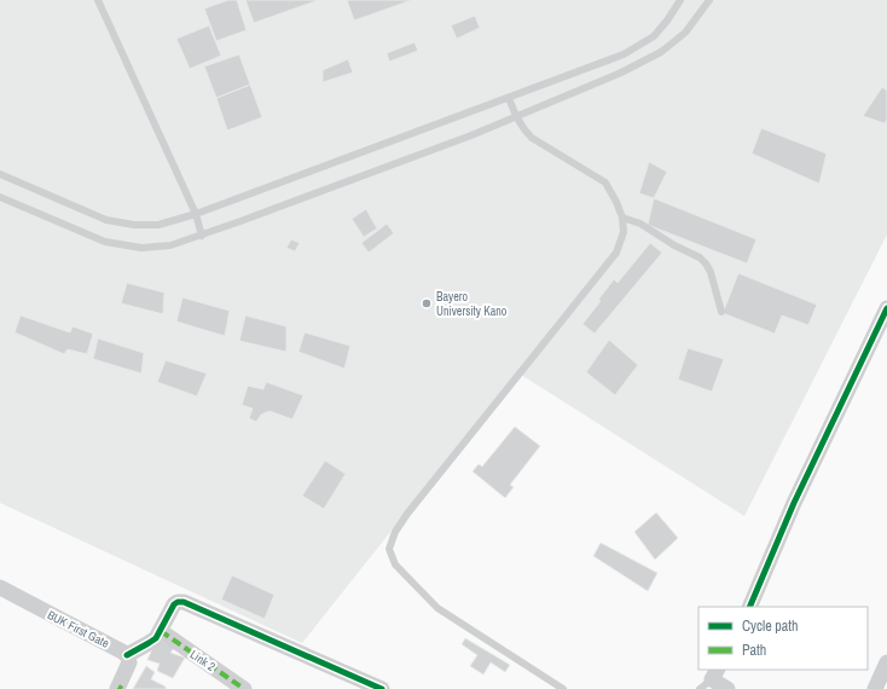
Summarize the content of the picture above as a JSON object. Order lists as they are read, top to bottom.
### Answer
{
  "streets": {
    "street": ["BUK First Gate", "Link 2"]
  },
  "places": ["Bayero University Kano"],
  "legend": ["Cycle path", "Path"]
}
